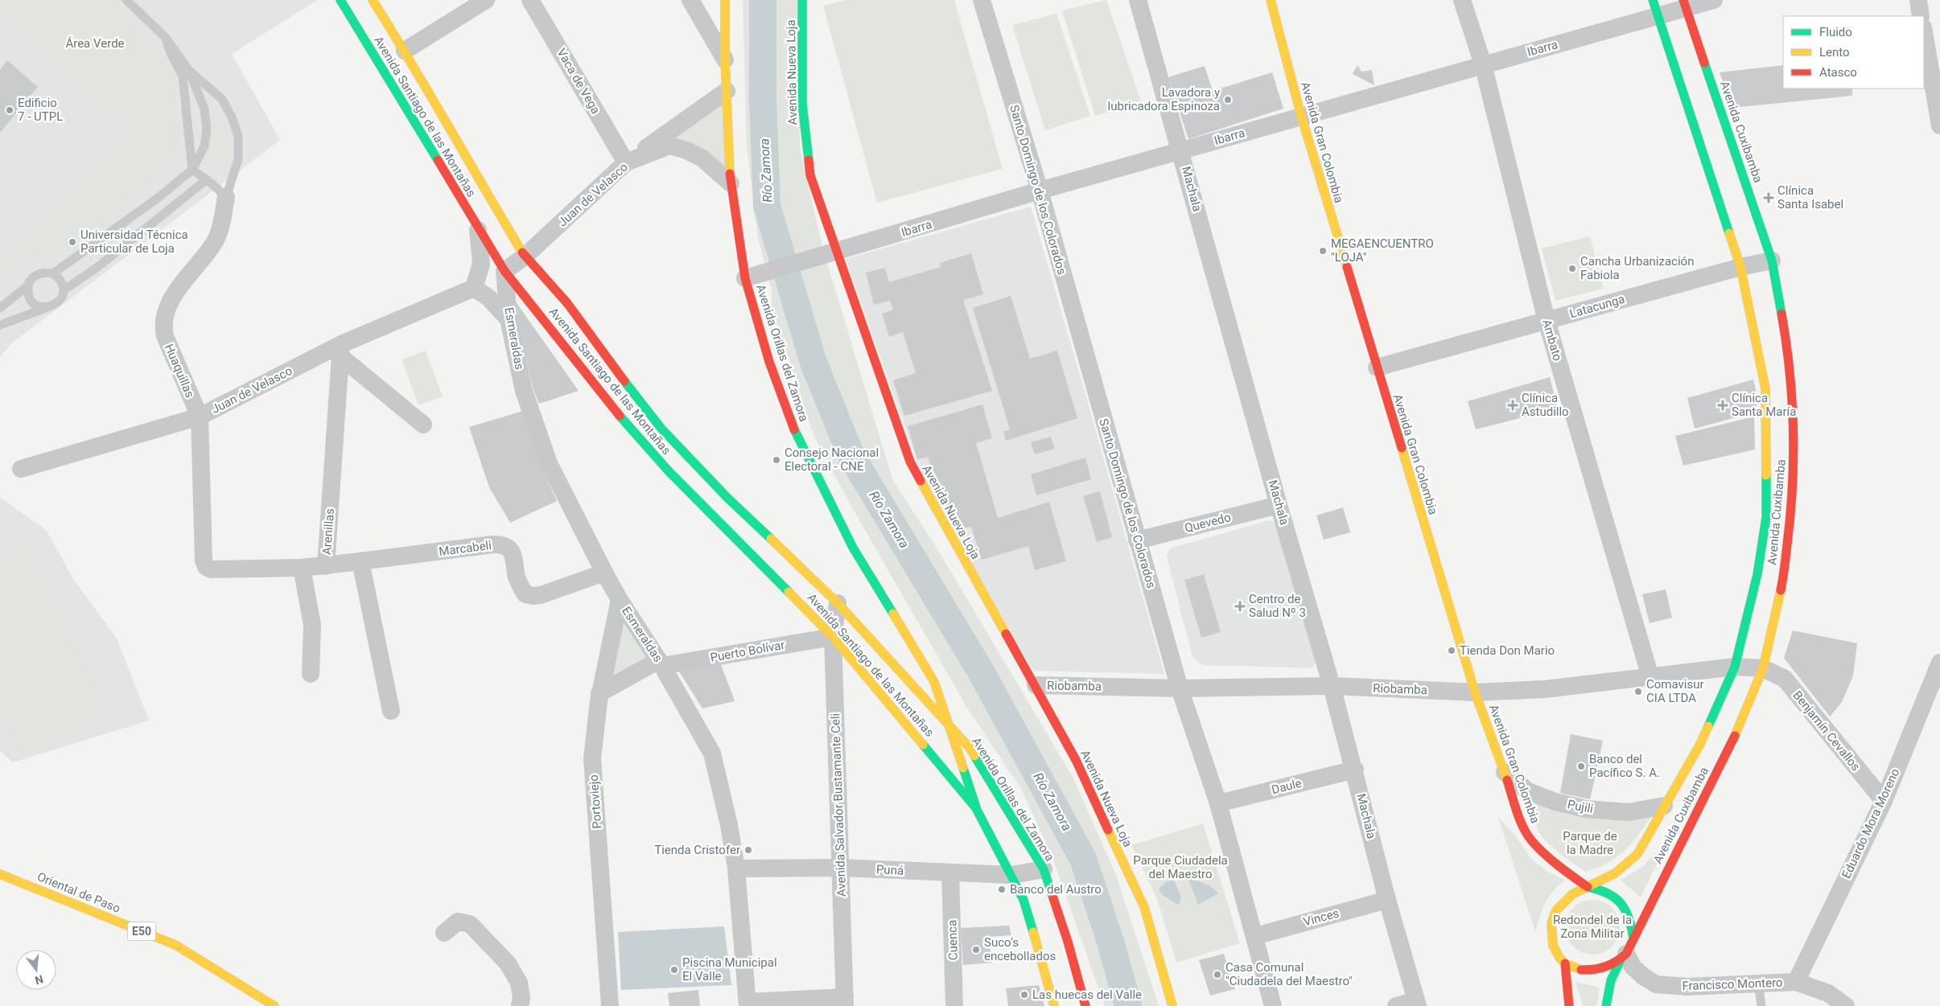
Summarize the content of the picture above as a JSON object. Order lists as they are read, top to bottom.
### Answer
{
  "streets": {
    "main road": [
      "Avenida Nueva Loja",
      "Avenida Santiago de las Montañas",
      "Avenida Cuxibamba",
      "Avenida Gran Colombia",
      "Avenida Orillas del Zamora",
      "Oriental de Paso",
      "E50"
    ],
    "street": [
      "Ibarra",
      "Vaca de Vega",
      "Machala",
      "Santo Domingo de los Colorados",
      "Juan de Velasco",
      "Latacunga",
      "Esmeraldas",
      "Ambato",
      "Huaquillas",
      "Quevedo",
      "Arenillas",
      "Marcabeli",
      "Puerto Bolívar",
      "Riobamba",
      "Benjamín Cevallos",
      "Daule",
      "Portoviejo",
      "Avenida Salvador Bustamante Celi",
      "Pujili",
      "Eduardo Mora Moreno",
      "Puná",
      "Vinces",
      "Cuenca",
      "Francisco Montero"
    ]
  },
  "crossings": [
    ["Ibarra", "Avenida Nueva Loja"],
    ["Ibarra", "Avenida Cuxibamba"],
    ["Ibarra", "Avenida Gran Colombia"],
    ["Ibarra", "Machala"],
    ["Ibarra", "Santo Domingo de los Colorados"],
    ["Ibarra", "Ambato"],
    ["Ibarra", "Avenida Orillas del Zamora"],
    ["Avenida Nueva Loja", "Riobamba"],
    ["Vaca de Vega", "Juan de Velasco"],
    ["Avenida Santiago de las Montañas", "Juan de Velasco"],
    ["Avenida Santiago de las Montañas", "Esmeraldas"],
    ["Avenida Santiago de las Montañas", "Avenida Orillas del Zamora"],
    ["Avenida Santiago de las Montañas", "Puerto Bolívar"],
    ["Avenida Santiago de las Montañas", "Avenida Salvador Bustamante Celi"],
    ["Avenida Cuxibamba", "Avenida Gran Colombia"],
    ["Avenida Cuxibamba", "Latacunga"],
    ["Avenida Cuxibamba", "Riobamba"],
    ["Avenida Cuxibamba", "Benjamín Cevallos"],
    ["Avenida Cuxibamba", "Pujili"],
    ["Avenida Cuxibamba", "Francisco Montero"],
    ["Avenida Gran Colombia", "Latacunga"],
    ["Avenida Gran Colombia", "Riobamba"],
    ["Avenida Gran Colombia", "Pujili"],
    ["Avenida Gran Colombia", "Francisco Montero"],
    ["Machala", "Quevedo"],
    ["Machala", "Riobamba"],
    ["Machala", "Daule"],
    ["Machala", "Vinces"],
    ["Santo Domingo de los Colorados", "Quevedo"],
    ["Santo Domingo de los Colorados", "Riobamba"],
    ["Santo Domingo de los Colorados", "Daule"],
    ["Santo Domingo de los Colorados", "Vinces"],
    ["Juan de Velasco", "Esmeraldas"],
    ["Juan de Velasco", "Avenida Orillas del Zamora"],
    ["Juan de Velasco", "Huaquillas"],
    ["Juan de Velasco", "Arenillas"],
    ["Latacunga", "Ambato"],
    ["Esmeraldas", "Marcabeli"],
    ["Esmeraldas", "Puerto Bolívar"],
    ["Esmeraldas", "Portoviejo"],
    ["Esmeraldas", "Puná"],
    ["Ambato", "Riobamba"],
    ["Avenida Orillas del Zamora", "Puná"],
    ["Arenillas", "Marcabeli"],
    ["Puerto Bolívar", "Portoviejo"],
    ["Puerto Bolívar", "Avenida Salvador Bustamante Celi"],
    ["Riobamba", "Benjamín Cevallos"],
    ["Benjamín Cevallos", "Eduardo Mora Moreno"],
    ["Avenida Salvador Bustamante Celi", "Puná"],
    ["Eduardo Mora Moreno", "Francisco Montero"],
    ["Puná", "Cuenca"]
  ],
  "water": ["Río Zamora"],
  "parks": [
    "Área Verde",
    "Parque de la Madre",
    "Parque Ciudadela del Maestro",
    "Redondel de la Zona Militar"
  ],
  "places": {
    "other": [
      "Lavadora y lubricadora Espinoza",
      "Edificio 7 - UTPL",
      "Universidad Técnica Particular de Loja",
      "MEGAENCUENTRO \"LOJA\"",
      "Cancha Urbanización Fabiola",
      "Consejo Nacional Electoral - CNE",
      "Tienda Don Mario",
      "Comavisur CIA LTDA",
      "Banco del Pacífico S. A.",
      "Tienda Cristofer",
      "Banco del Austro",
      "Suco’s encebollados",
      "Piscina Municipal El Valle",
      "Casa Comunal \"Ciudadela del Maestro\"",
      "Las huecas del Valle"
    ],
    "health": [
      "Clínica Santa Isabel",
      "Clínica Astudillo",
      "Clínica Santa María",
      "Centro de Salud Nº 3"
    ]
  },
  "legend": ["Fluido", "Lento", "Atasco"],
  "north": "bottom"
}
